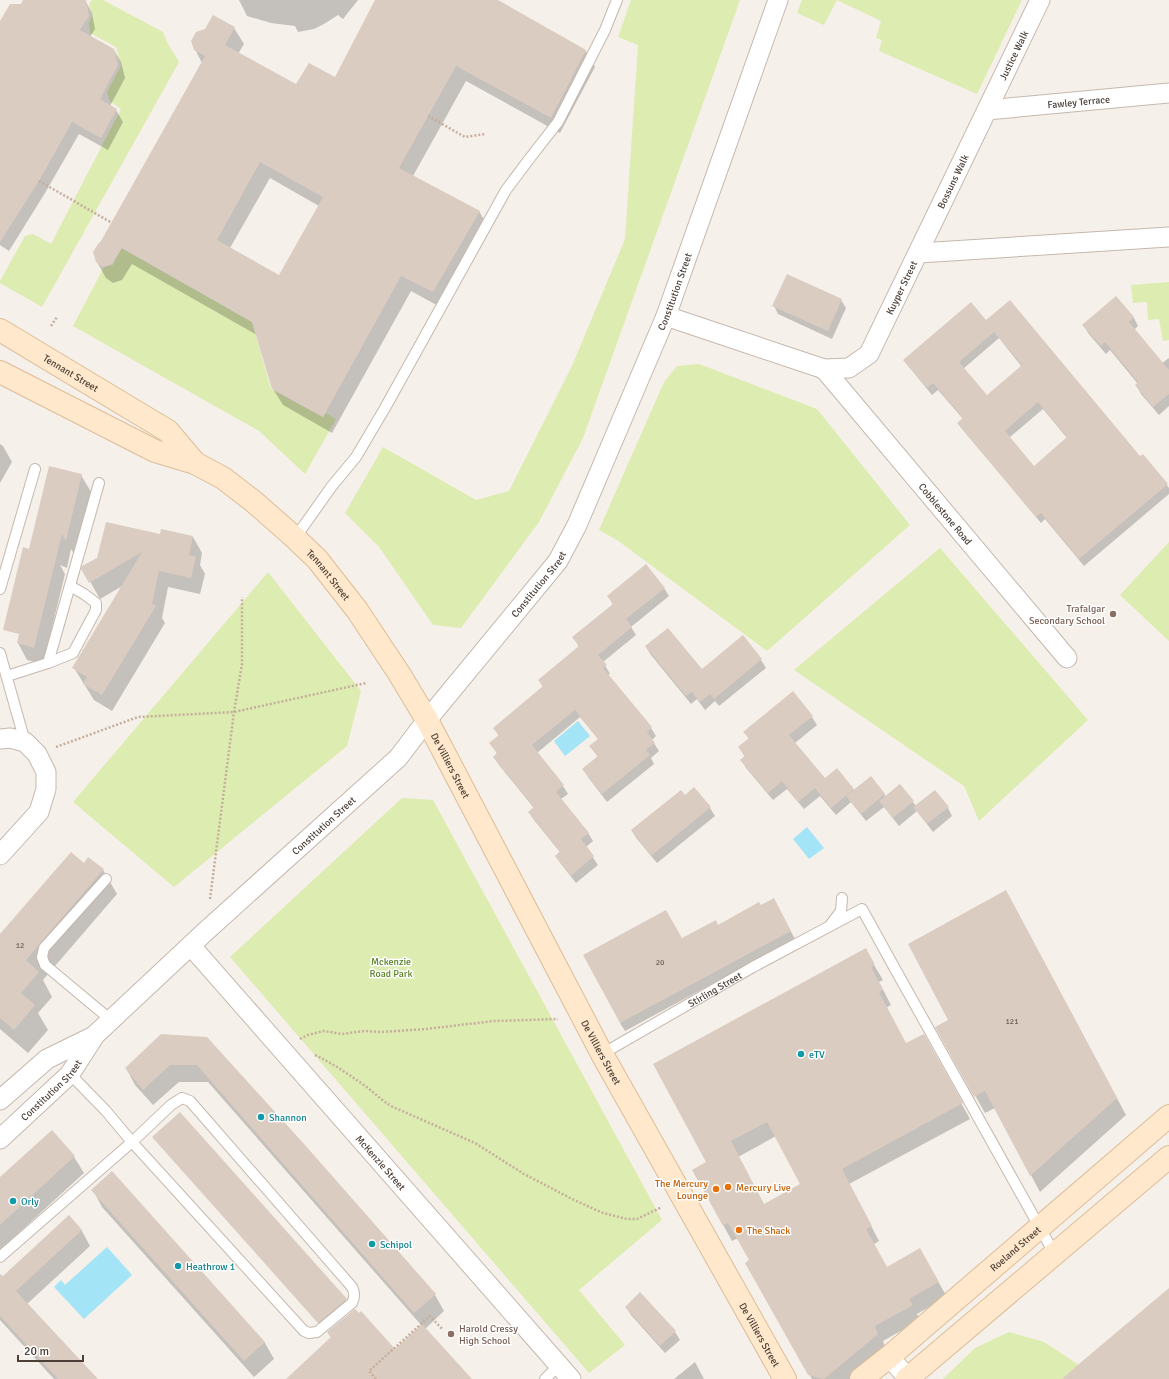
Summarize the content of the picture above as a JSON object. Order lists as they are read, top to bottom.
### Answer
{
  "streets": {
    "main road": ["Tennant Street", "De Villiers Street", "Roeland Street"],
    "street": [
      "Justice Walk",
      "Fawley Terrace",
      "Bossuns Walk",
      "Kuyper Street",
      "Constitution Street",
      "Cobblestone Road",
      "McKenzie Street"
    ],
    "lane": ["Stirling Street"]
  },
  "crossings": [
    ["Justice Walk", "Fawley Terrace"],
    ["Justice Walk", "Bossuns Walk"],
    ["Fawley Terrace", "Bossuns Walk"],
    ["Bossuns Walk", "Kuyper Street"],
    ["Kuyper Street", "Constitution Street"],
    ["Kuyper Street", "Cobblestone Road"],
    ["Constitution Street", "Tennant Street"],
    ["Constitution Street", "De Villiers Street"],
    ["Constitution Street", "McKenzie Street"],
    ["Tennant Street", "De Villiers Street"],
    ["De Villiers Street", "Stirling Street"],
    ["Stirling Street", "Roeland Street"]
  ],
  "parks": ["Mckenzie Road Park"],
  "places": [
    "Trafalgar Secondary School",
    "eTV",
    "Shannon",
    "Mercury Live",
    "The Mercury Lounge",
    "Orly",
    "The Shack",
    "Schipol",
    "Heathrow 1",
    "Harold Cressy High School"
  ],
  "house_numbers": ["12", "20", "121"],
  "scale_bar": "20 m"
}
